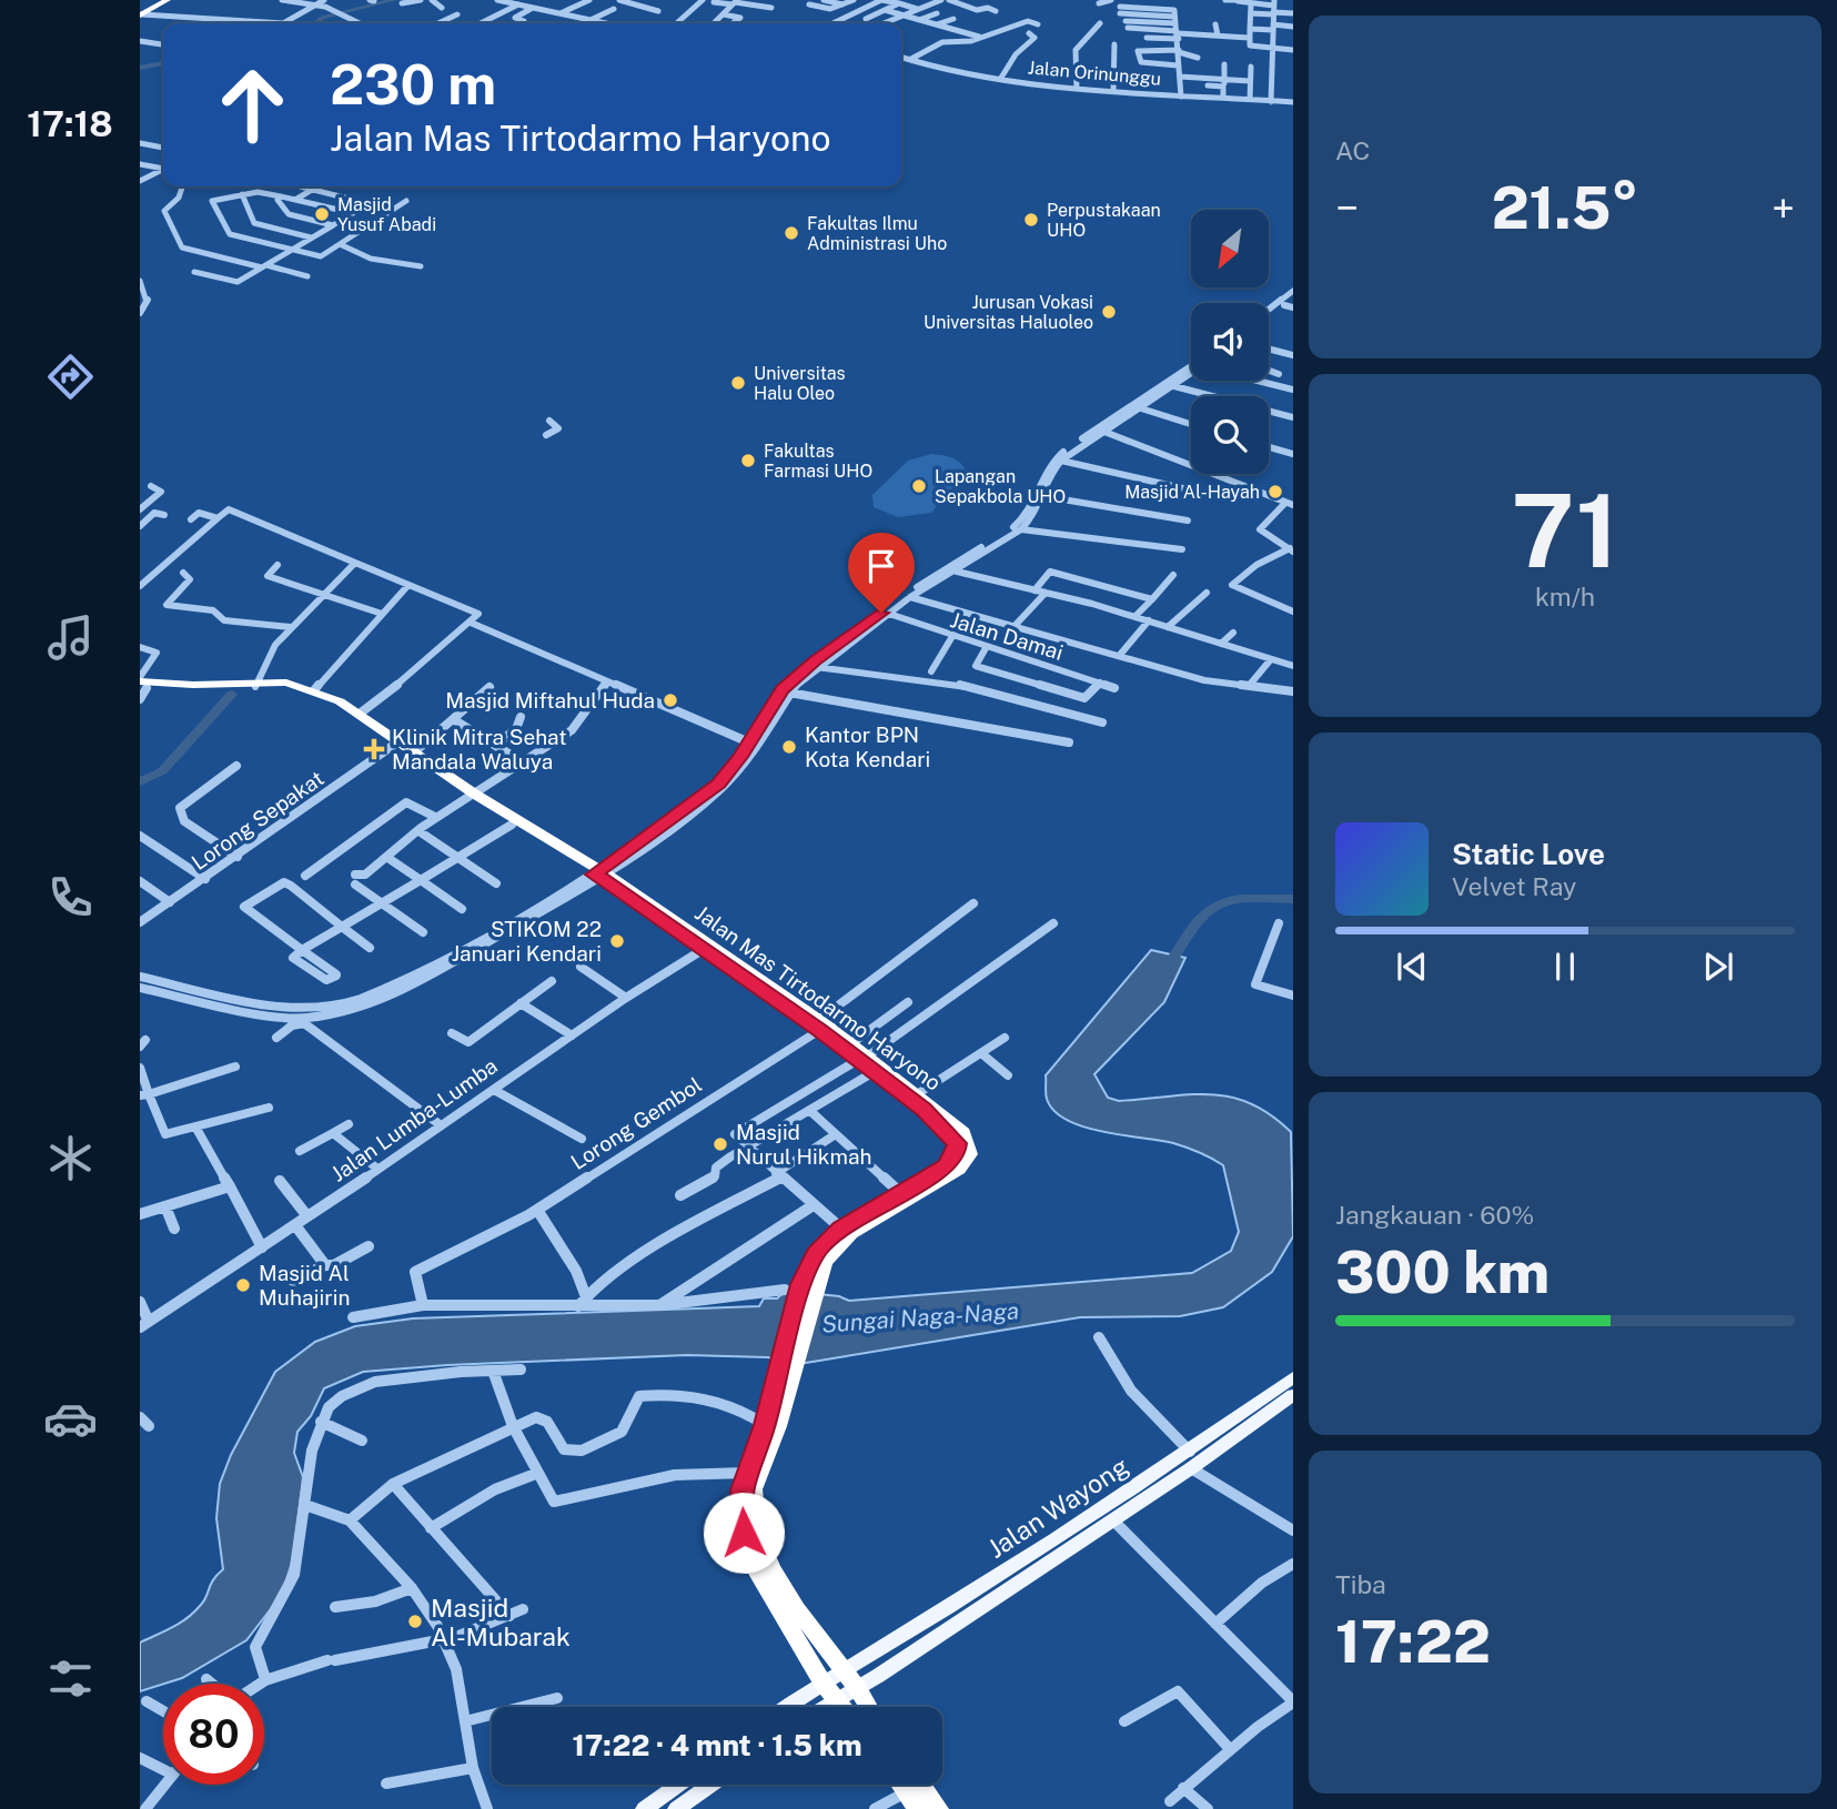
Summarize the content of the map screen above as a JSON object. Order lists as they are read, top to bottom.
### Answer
{
  "streets": {
    "highway": ["Jalan Mas Tirtodarmo Haryono"],
    "main road": ["Jalan Wayong"],
    "street": [
      "Jalan Orinunggu",
      "Jalan Damai",
      "Lorong Sepakat",
      "Jalan Lumba-Lumba",
      "Lorong Gembol"
    ]
  },
  "crossings": [
    ["Jalan Mas Tirtodarmo Haryono", "Jalan Lumba-Lumba"],
    ["Jalan Mas Tirtodarmo Haryono", "Lorong Gembol"]
  ],
  "water": ["Sungai Naga-Naga"],
  "places": {
    "other": [
      "Masjid Yusuf Abadi",
      "Perpustakaan UHO",
      "Fakultas Ilmu Administrasi Uho",
      "Jurusan Vokasi Universitas Haluoleo",
      "Universitas Halu Oleo",
      "Fakultas Farmasi UHO",
      "Lapangan Sepakbola UHO",
      "Masjid Al-Hayah",
      "Masjid Miftahul Huda",
      "Kantor BPN Kota Kendari",
      "STIKOM 22 Januari Kendari",
      "Masjid Nurul Hikmah",
      "Masjid Al Muhajirin",
      "Masjid Al-Mubarak"
    ],
    "health": ["Klinik Mitra Sehat Mandala Waluya"]
  },
  "north": "bottom left",
  "page": {
    "tabs": "17:18",
    "tile": [
      "AC",
      ["71", "km/h"],
      ["Jangkauan · 60%", "300 km"],
      ["Tiba", "17:22"]
    ],
    "turn": ["230 m", "Jalan Mas Tirtodarmo Haryono"],
    "heat": ["−", "21.5°", "+"],
    "song": ["Static Love", "Velvet Ray"],
    "limit": "80",
    "trip": "17:22 · 4 mnt · 1.5 km"
  }
}
